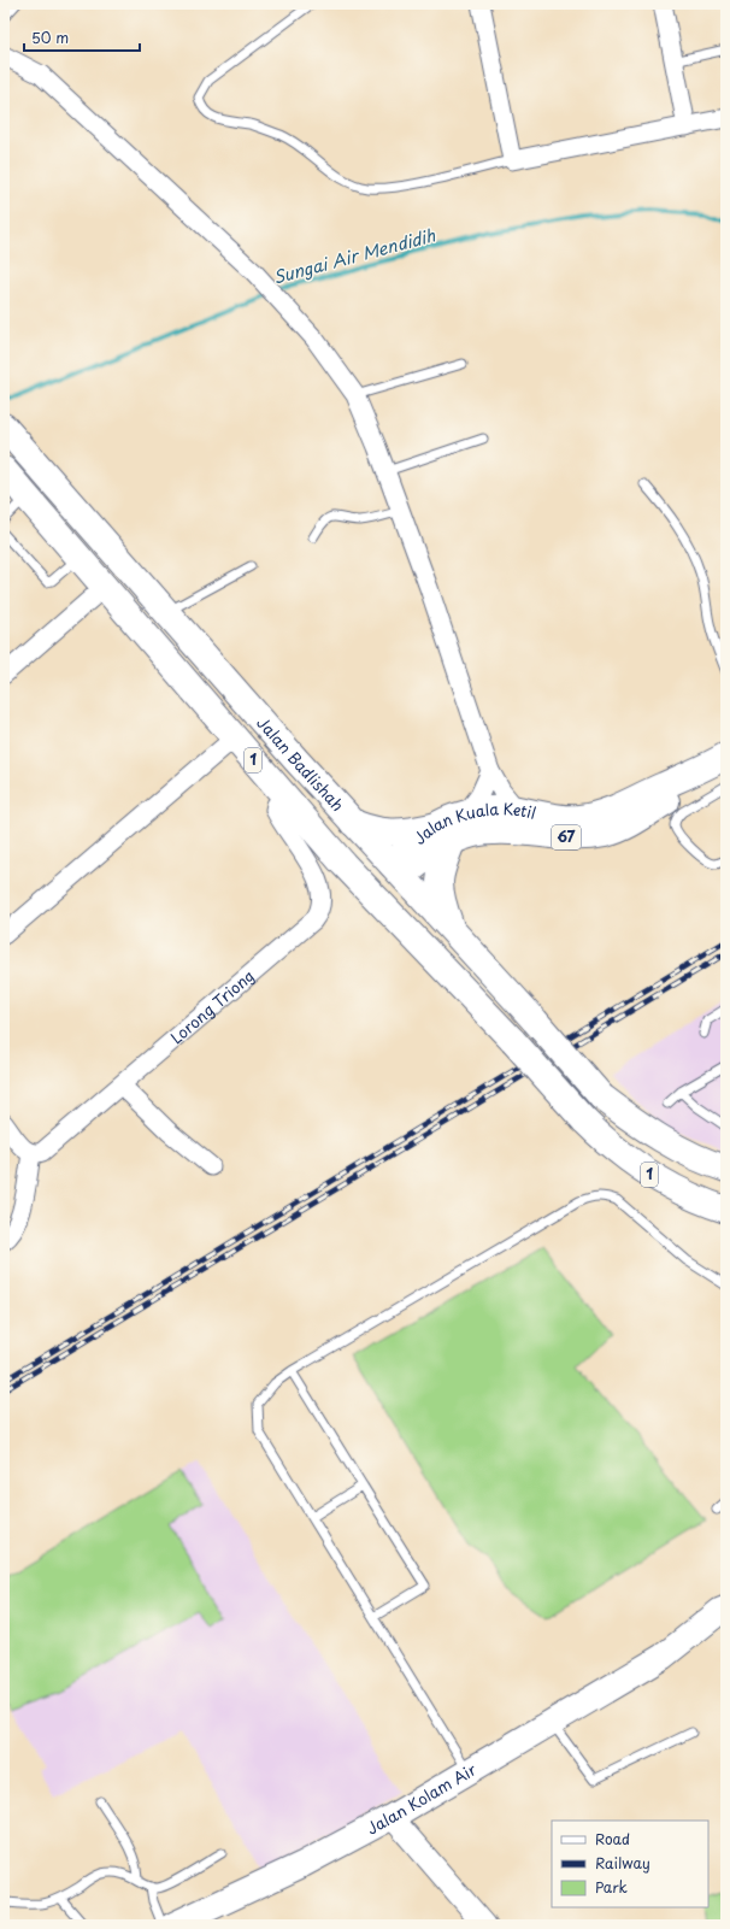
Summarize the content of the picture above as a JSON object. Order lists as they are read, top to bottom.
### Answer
{
  "streets": {
    "main road": [
      "1",
      "Jalan Badlishah",
      "Jalan Kuala Ketil",
      "67",
      "Jalan Kolam Air"
    ],
    "street": ["Lorong Triong"]
  },
  "crossings": [
    ["1", "Jalan Badlishah"],
    ["Jalan Badlishah", "Jalan Kuala Ketil"],
    ["Jalan Badlishah", "Lorong Triong"]
  ],
  "water": ["Sungai Air Mendidih"],
  "legend": ["Road", "Railway", "Park"],
  "scale_bar": "50 m"
}
